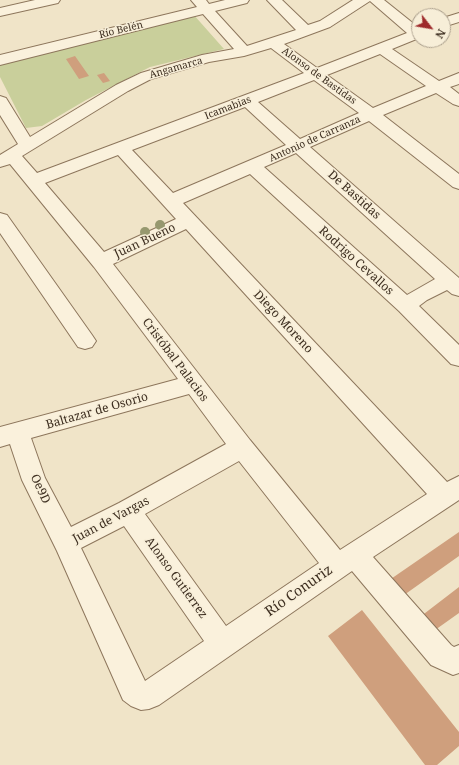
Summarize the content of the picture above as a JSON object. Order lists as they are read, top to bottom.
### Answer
{
  "streets": {
    "street": [
      "Río Belén",
      "Angamarca",
      "Alonso de Bastidas",
      "Icamabias",
      "Antonio de Carranza",
      "De Bastidas",
      "Juan Bueno",
      "Rodrigo Cevallos",
      "Diego Moreno",
      "Cristóbal Palacios",
      "Baltazar de Osorio",
      "Oe9D",
      "Juan de Vargas",
      "Alonso Gutierrez",
      "Río Conuriz"
    ]
  },
  "crossings": [
    ["Angamarca", "Alonso de Bastidas"],
    ["Angamarca", "Cristóbal Palacios"],
    ["Alonso de Bastidas", "Icamabias"],
    ["Alonso de Bastidas", "Antonio de Carranza"],
    ["Icamabias", "De Bastidas"],
    ["Icamabias", "Diego Moreno"],
    ["Icamabias", "Cristóbal Palacios"],
    ["Antonio de Carranza", "De Bastidas"],
    ["Antonio de Carranza", "Rodrigo Cevallos"],
    ["Antonio de Carranza", "Diego Moreno"],
    ["Juan Bueno", "Diego Moreno"],
    ["Juan Bueno", "Cristóbal Palacios"],
    ["Diego Moreno", "Río Conuriz"],
    ["Cristóbal Palacios", "Baltazar de Osorio"],
    ["Cristóbal Palacios", "Juan de Vargas"],
    ["Cristóbal Palacios", "Río Conuriz"],
    ["Baltazar de Osorio", "Oe9D"],
    ["Oe9D", "Juan de Vargas"],
    ["Juan de Vargas", "Alonso Gutierrez"],
    ["Juan de Vargas", "Río Conuriz"],
    ["Alonso Gutierrez", "Río Conuriz"]
  ],
  "north": "bottom right"
}
